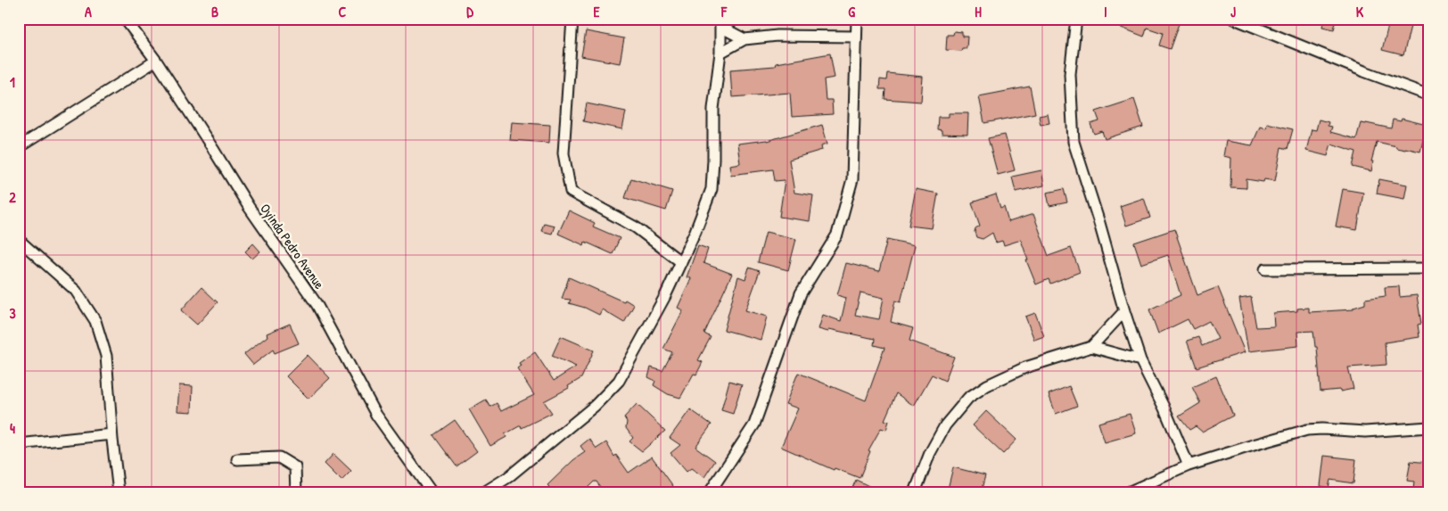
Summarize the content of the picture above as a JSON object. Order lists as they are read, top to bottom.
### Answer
{
  "streets": {
    "street": ["Oyinda Pedro Avenue"]
  },
  "grid": {
    "columns": [
      "A",
      "B",
      "C",
      "D",
      "E",
      "F",
      "G",
      "H",
      "I",
      "J",
      "K"
    ],
    "rows": [
      "1",
      "2",
      "3",
      "4"
    ]
  }
}
